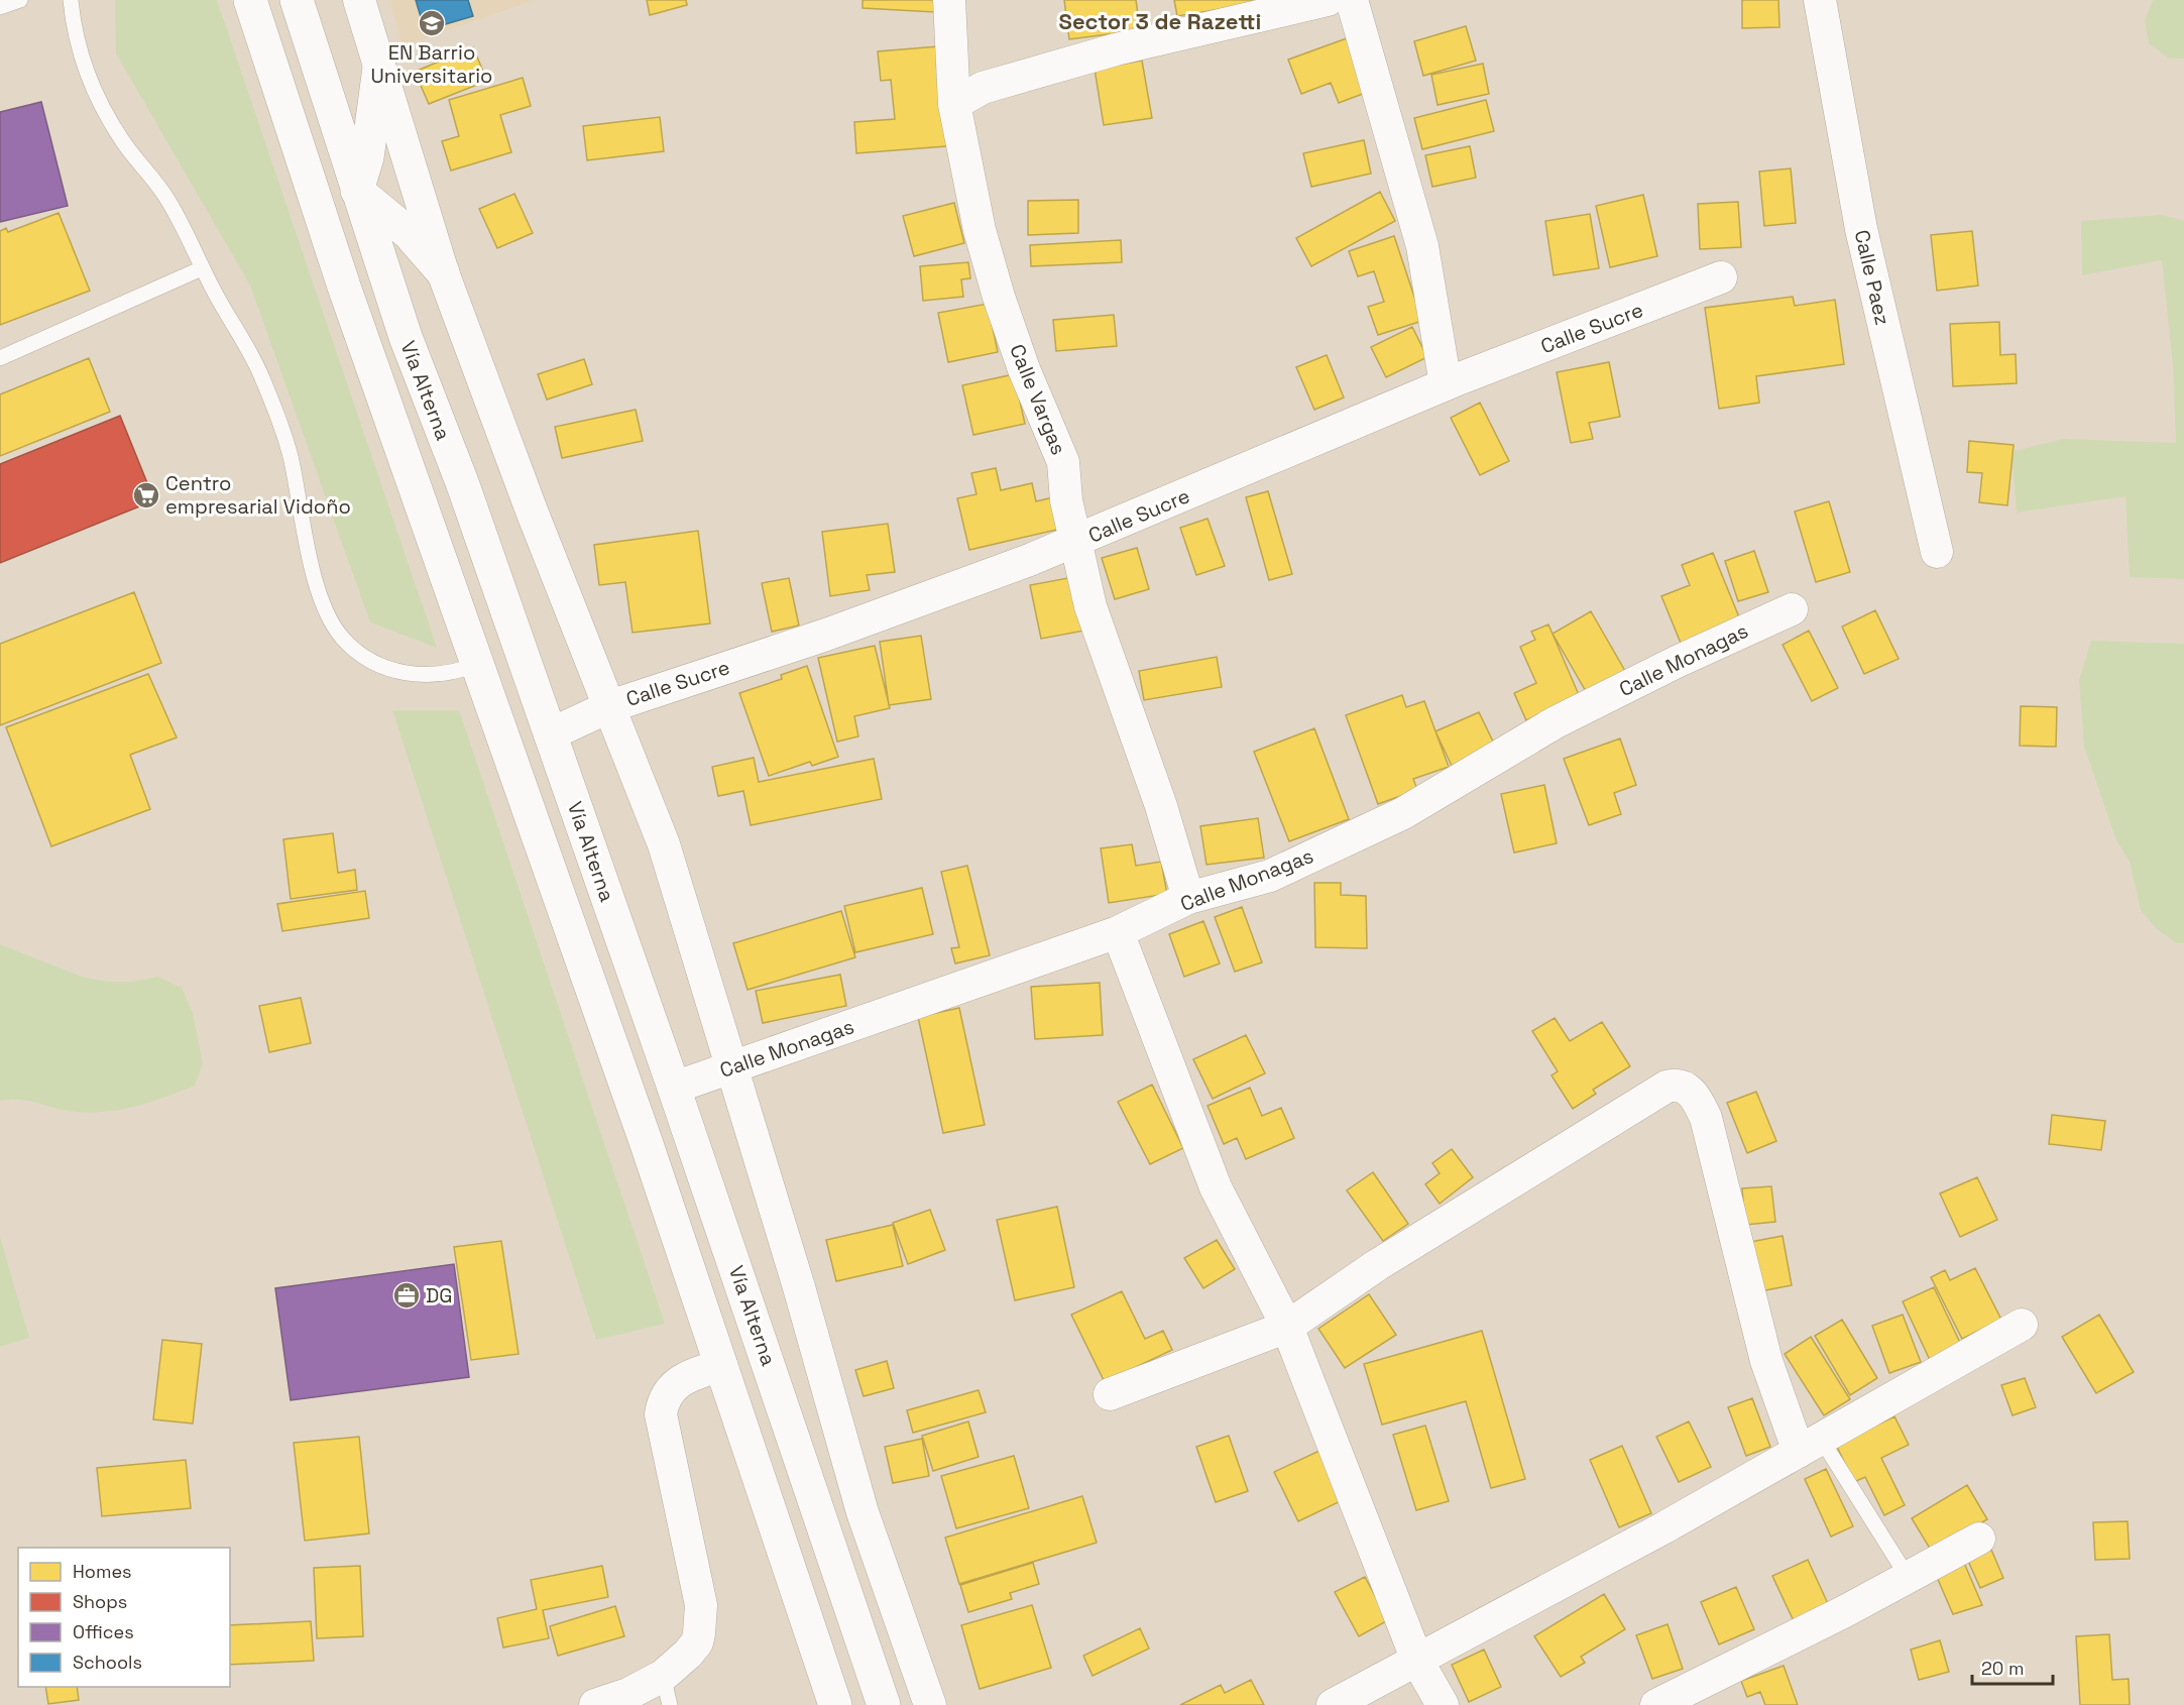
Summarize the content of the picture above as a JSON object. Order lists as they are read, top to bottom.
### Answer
{
  "streets": {
    "highway": ["Vía Alterna"],
    "street": [
      "Calle Paez",
      "Calle Sucre",
      "Calle Vargas",
      "Calle Monagas"
    ]
  },
  "crossings": [
    ["Calle Sucre", "Vía Alterna"],
    ["Calle Sucre", "Calle Vargas"],
    ["Vía Alterna", "Calle Monagas"],
    ["Calle Vargas", "Calle Monagas"]
  ],
  "districts": ["Sector 3 de Razetti"],
  "places": {
    "school or university": ["EN Barrio Universitario"],
    "supermarket": ["Centro empresarial Vidoño"],
    "office": ["DG"]
  },
  "legend": [
    "Homes",
    "Shops",
    "Offices",
    "Schools"
  ],
  "scale_bar": "20 m"
}
